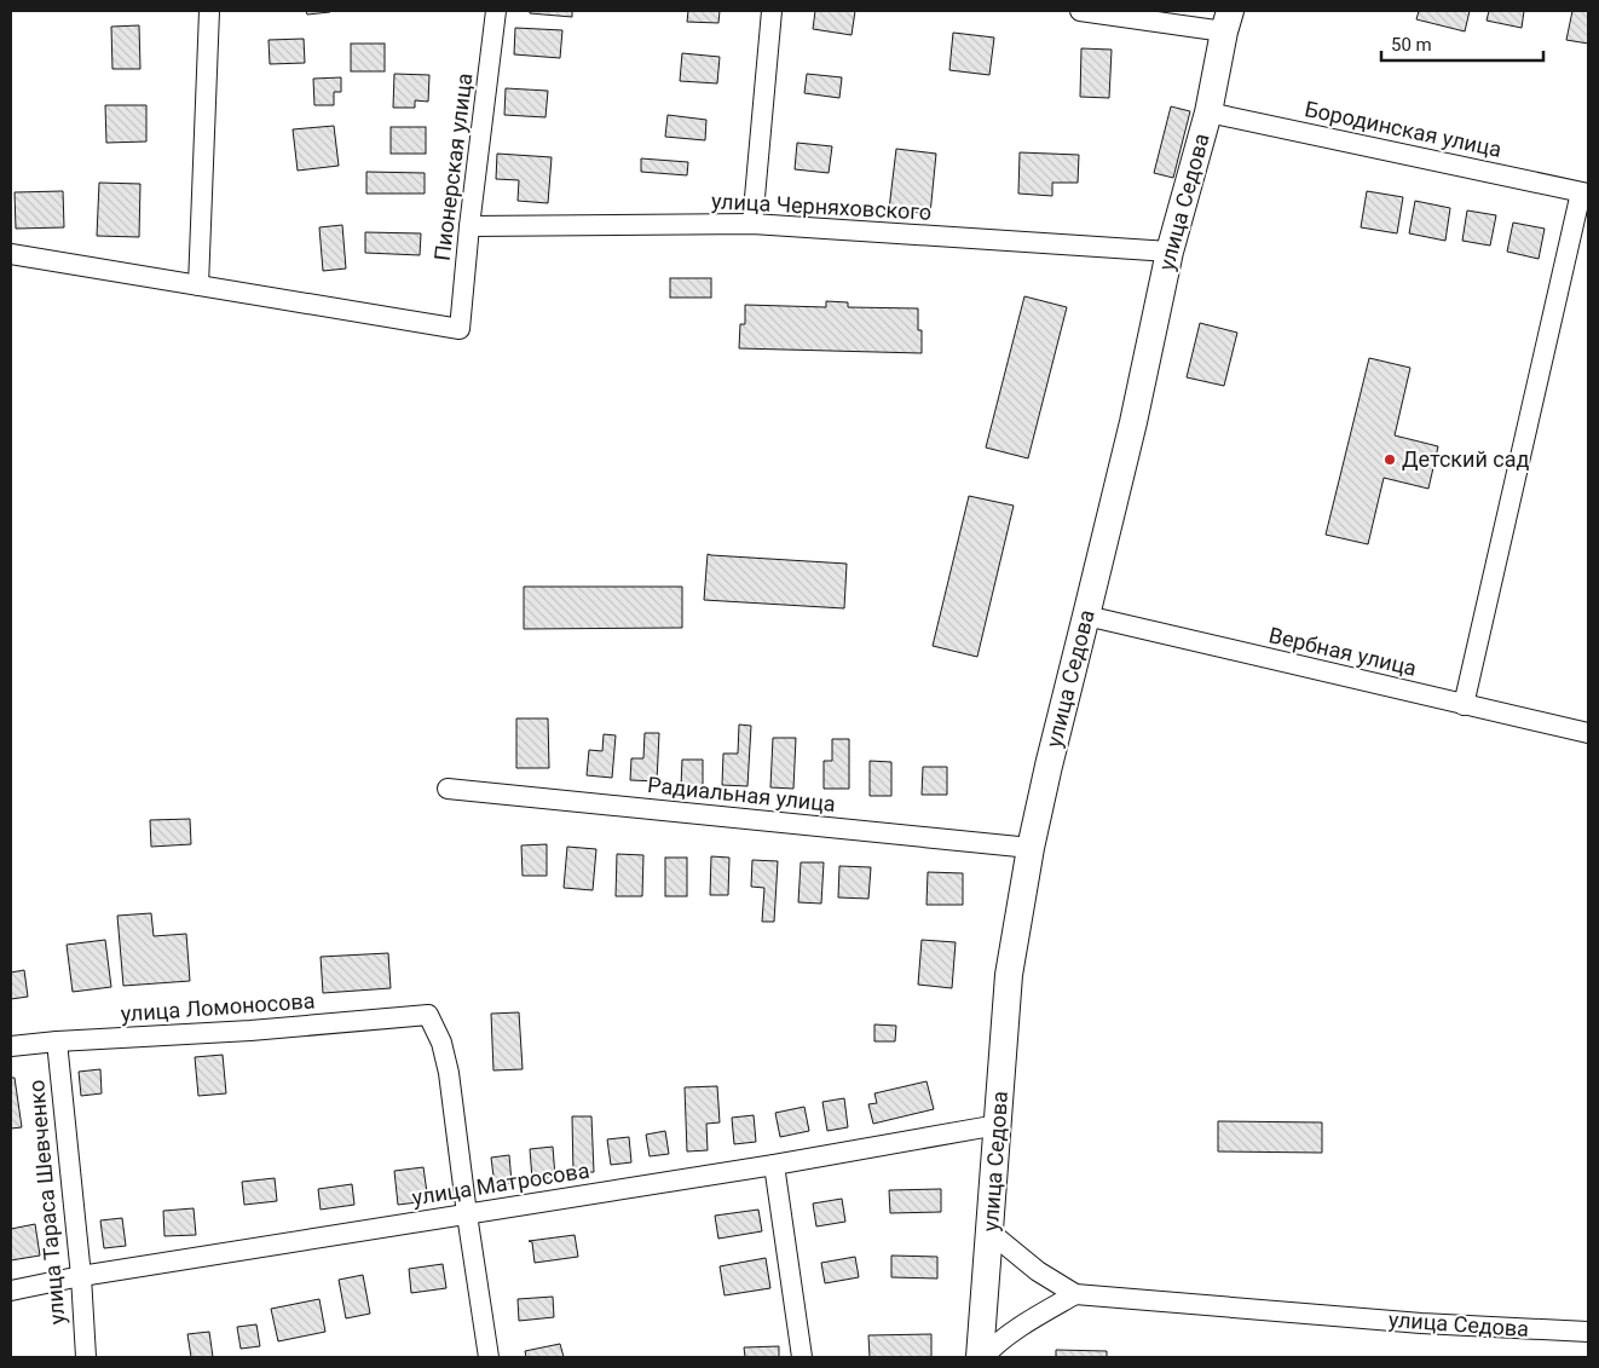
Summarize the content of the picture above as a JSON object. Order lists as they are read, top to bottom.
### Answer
{
  "streets": {
    "street": [
      "Бородинская улица",
      "Пионерская улица",
      "улица Седова",
      "улица Черняховского",
      "Вербная улица",
      "Радиальная улица",
      "улица Ломоносова",
      "улица Матросова",
      "улица Тараса Шевченко"
    ]
  },
  "crossings": [
    ["Бородинская улица", "улица Седова"],
    ["Пионерская улица", "улица Черняховского"],
    ["улица Седова", "улица Черняховского"],
    ["улица Седова", "Вербная улица"],
    ["улица Седова", "Радиальная улица"],
    ["улица Седова", "улица Матросова"],
    ["улица Ломоносова", "улица Матросова"],
    ["улица Ломоносова", "улица Тараса Шевченко"],
    ["улица Матросова", "улица Тараса Шевченко"]
  ],
  "places": ["Детский сад"],
  "scale_bar": "50 m"
}
